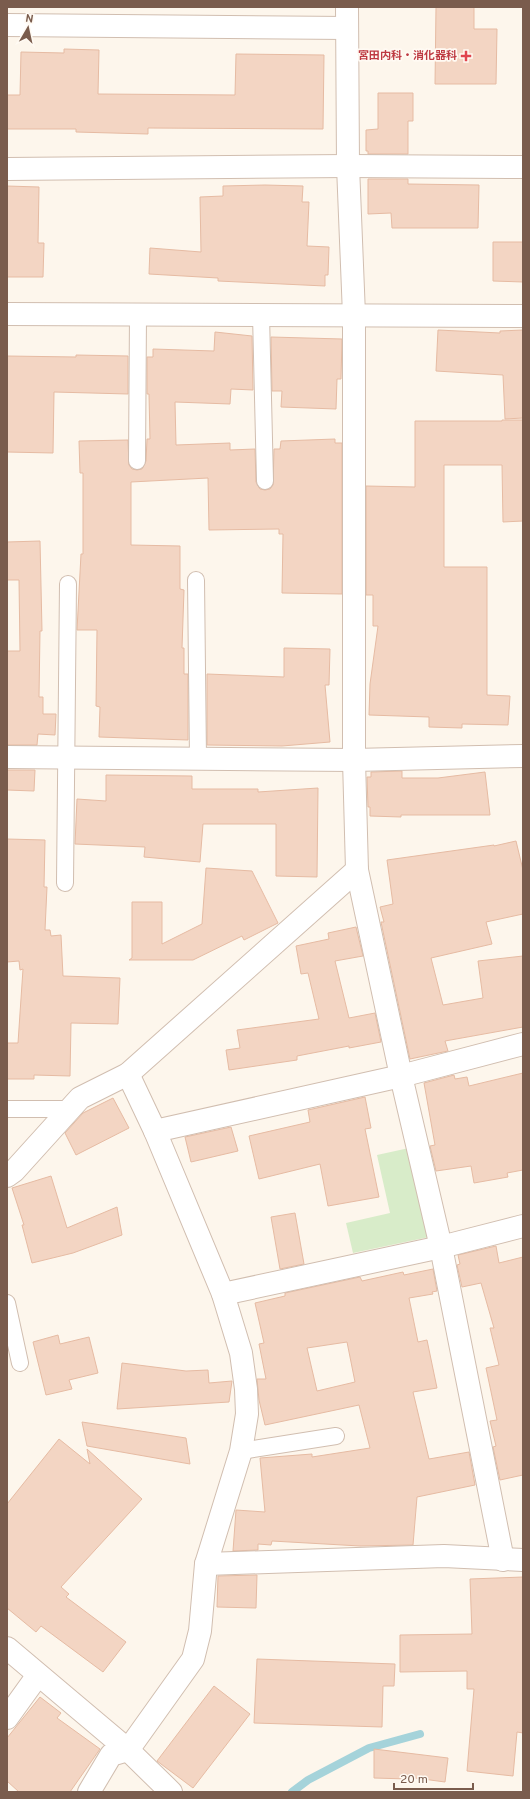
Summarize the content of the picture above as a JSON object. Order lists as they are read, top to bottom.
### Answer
{
  "places": {
    "health": ["宮田内科・消化器科"]
  },
  "scale_bar": "20 m",
  "north": "top"
}
